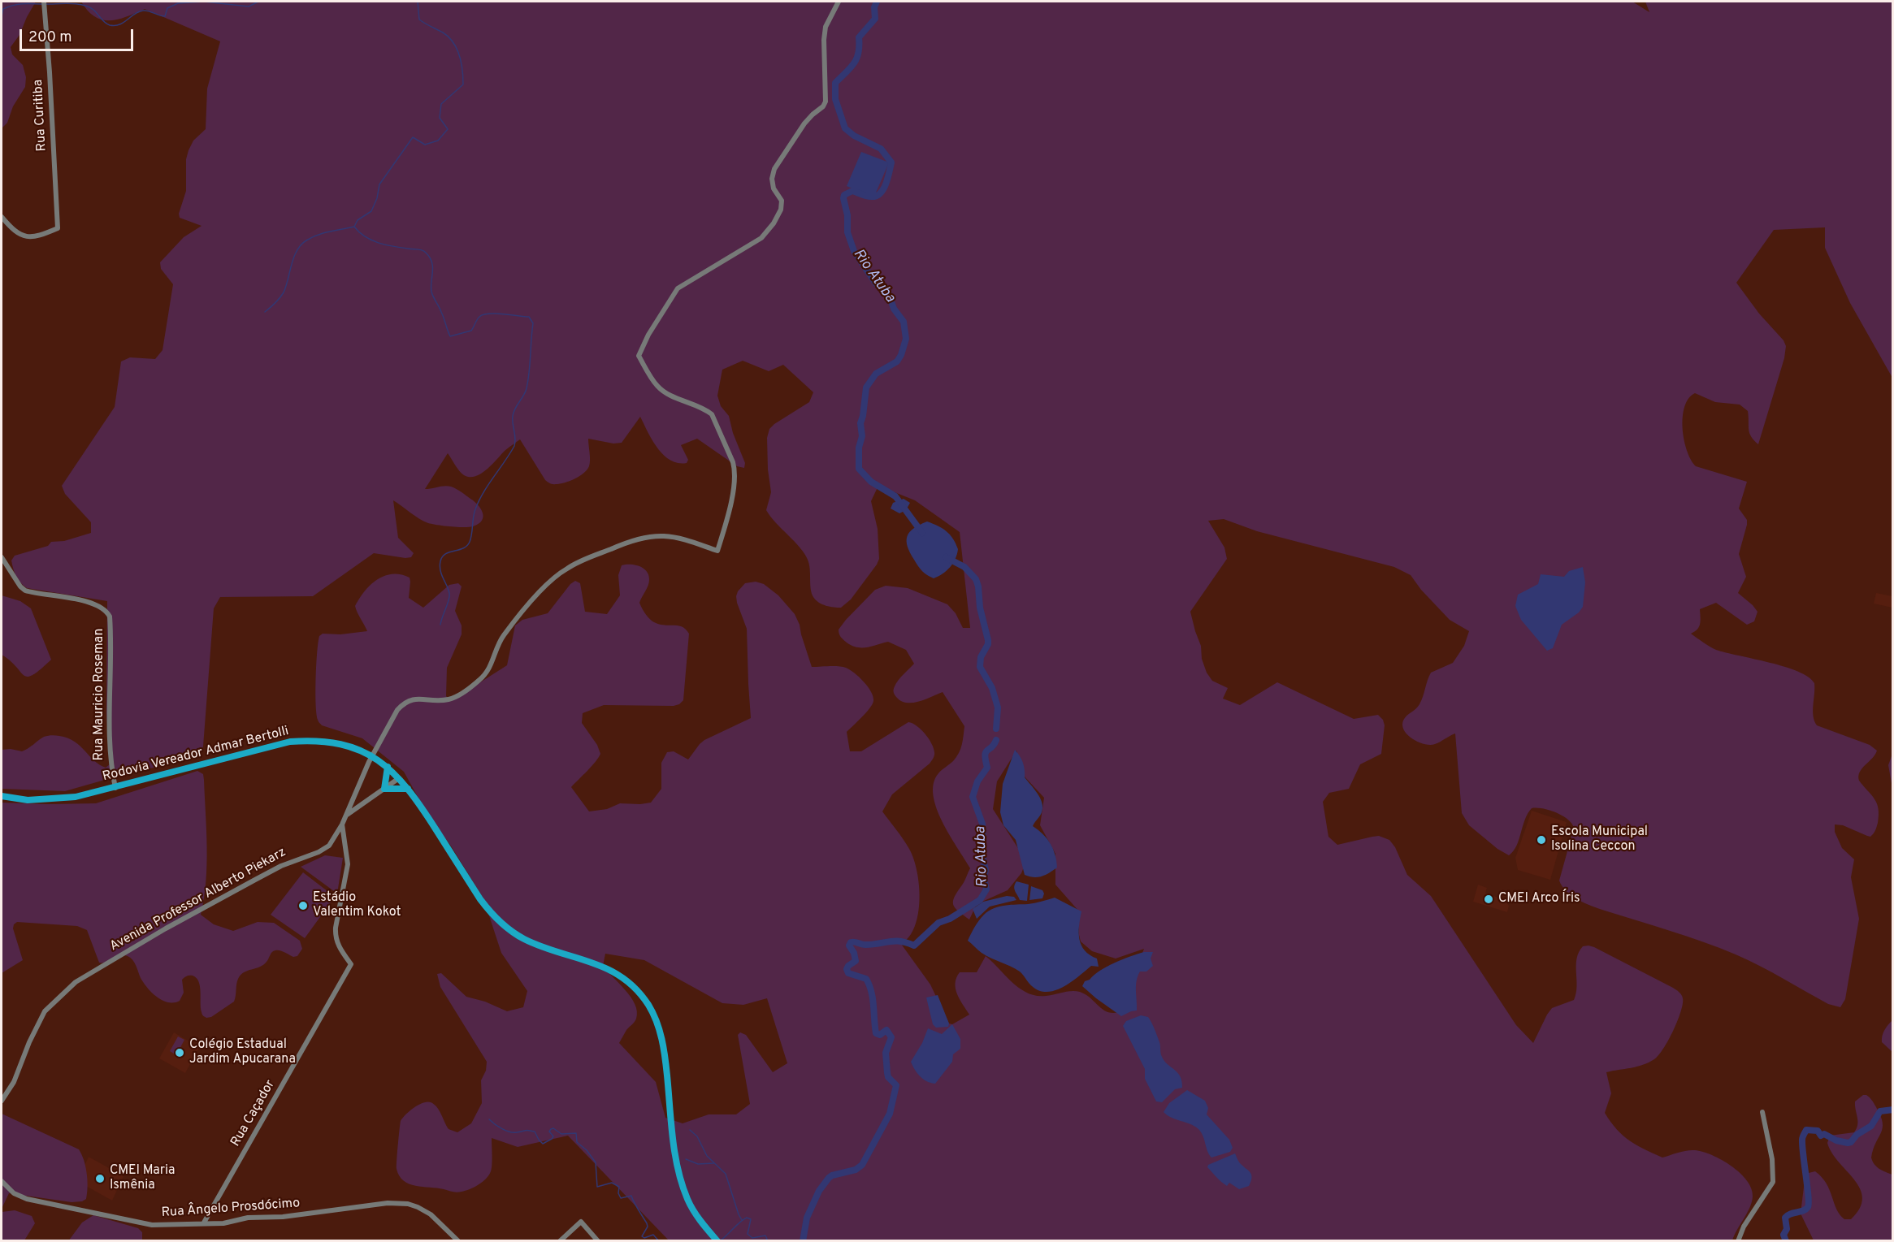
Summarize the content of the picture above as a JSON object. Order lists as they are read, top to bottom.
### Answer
{
  "streets": {
    "highway": ["Rodovia Vereador Admar Bertolli"],
    "street": [
      "Rua Curitiba",
      "Rua Mauricio Roseman",
      "Avenida Professor Alberto Piekarz",
      "Rua Caçador",
      "Rua Ângelo Prosdócimo"
    ]
  },
  "crossings": [
    ["Rua Mauricio Roseman", "Rodovia Vereador Admar Bertolli"],
    ["Avenida Professor Alberto Piekarz", "Rua Caçador"],
    ["Rua Caçador", "Rua Ângelo Prosdócimo"]
  ],
  "water": ["Rio Atuba"],
  "places": [
    "Escola Municipal Isolina Ceccon",
    "CMEI Arco Íris",
    "Estádio Valentim Kokot",
    "Colégio Estadual Jardim Apucarana",
    "CMEI Maria Ismênia"
  ],
  "scale_bar": "200 m"
}
